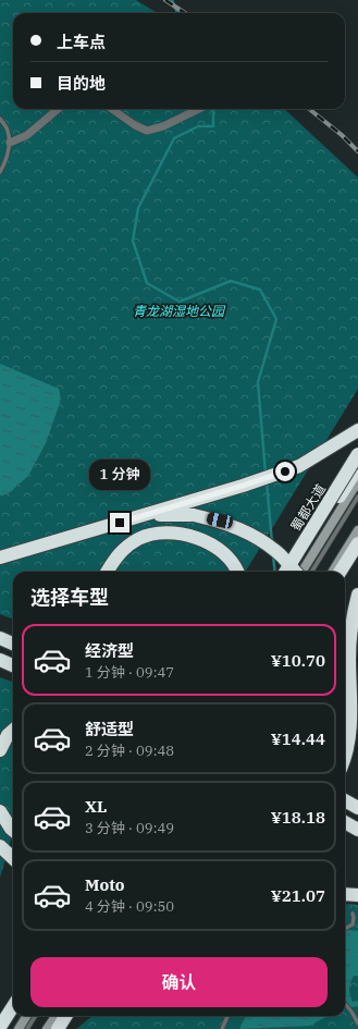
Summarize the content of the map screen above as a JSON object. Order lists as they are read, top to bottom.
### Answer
{
  "streets": {
    "highway": ["蜀都大道"]
  },
  "parks": ["青龙湖湿地公园"],
  "page": {
    "banner": ["上车点", "目的地"],
    "bubble": "1 分钟",
    "heading": "选择车型",
    "list": [
      {
        "name": "经济型",
        "note": "1 分钟 · 09:47",
        "value": "¥10.70"
      },
      {
        "name": "舒适型",
        "note": "2 分钟 · 09:48",
        "value": "¥14.44"
      },
      {
        "name": "XL",
        "note": "3 分钟 · 09:49",
        "value": "¥18.18"
      },
      {
        "name": "Moto",
        "note": "4 分钟 · 09:50",
        "value": "¥21.07"
      }
    ],
    "buttons": "确认"
  }
}
